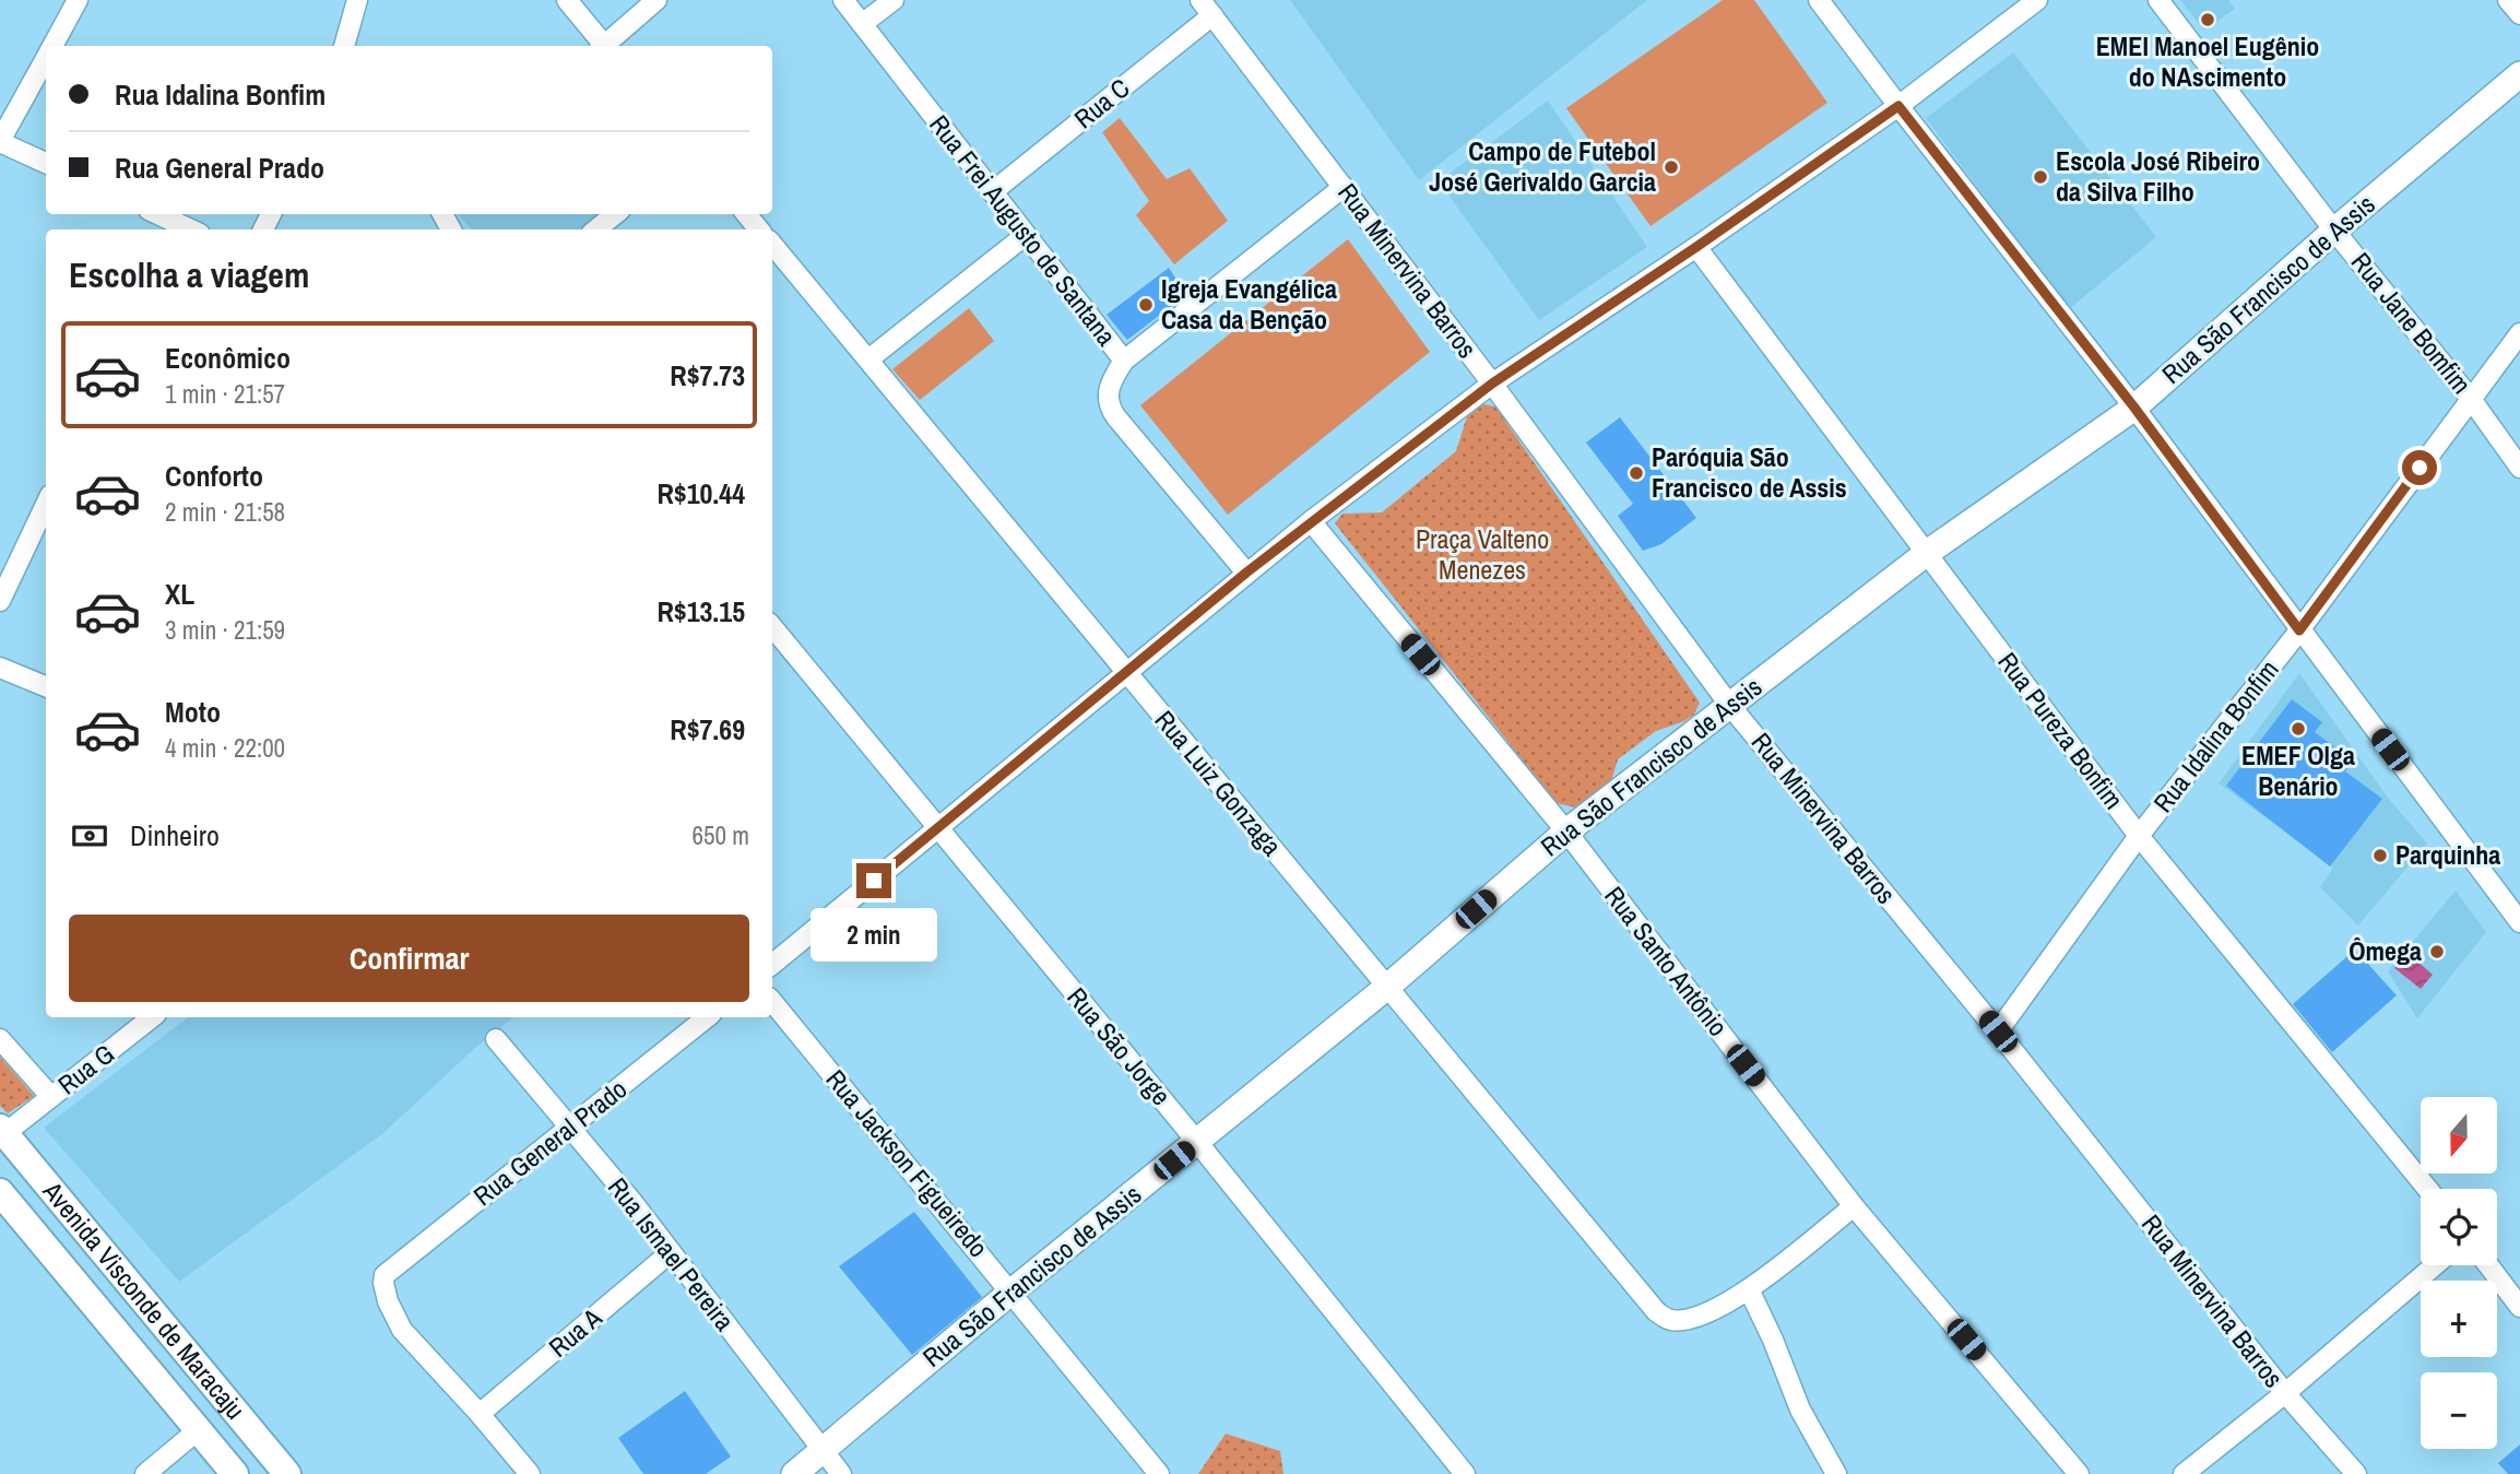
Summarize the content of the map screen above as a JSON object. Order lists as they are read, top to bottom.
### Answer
{
  "streets": {
    "main road": ["Avenida Visconde de Maracaju"],
    "street": [
      "Rua C",
      "Rua Frei Augusto de Santana",
      "Rua Minervina Barros",
      "Rua São Francisco de Assis",
      "Rua Jane Bomfim",
      "Rua Pureza Bonfim",
      "Rua Idalina Bonfim",
      "Rua Luiz Gonzaga",
      "Rua Santo Antônio",
      "Rua São Jorge",
      "Rua G",
      "Rua General Prado",
      "Rua Jackson Figueiredo",
      "Rua Ismael Pereira",
      "Rua A"
    ]
  },
  "crossings": [
    ["Rua C", "Rua Frei Augusto de Santana"],
    ["Rua C", "Rua Minervina Barros"],
    ["Rua Minervina Barros", "Rua São Francisco de Assis"],
    ["Rua Minervina Barros", "Rua Idalina Bonfim"],
    ["Rua São Francisco de Assis", "Rua Jane Bomfim"],
    ["Rua São Francisco de Assis", "Rua Pureza Bonfim"],
    ["Rua São Francisco de Assis", "Rua Luiz Gonzaga"],
    ["Rua São Francisco de Assis", "Rua Santo Antônio"],
    ["Rua São Francisco de Assis", "Rua São Jorge"],
    ["Rua São Francisco de Assis", "Rua Jackson Figueiredo"],
    ["Rua São Francisco de Assis", "Rua Ismael Pereira"],
    ["Rua Jane Bomfim", "Rua Idalina Bonfim"],
    ["Rua Pureza Bonfim", "Rua Idalina Bonfim"],
    ["Rua G", "Avenida Visconde de Maracaju"],
    ["Rua General Prado", "Rua Ismael Pereira"],
    ["Rua General Prado", "Rua A"],
    ["Rua Ismael Pereira", "Rua A"]
  ],
  "parks": ["Praça Valteno Menezes"],
  "places": [
    "EMEI Manoel Eugênio do NAscimento",
    "Campo de Futebol José Gerivaldo Garcia",
    "Escola José Ribeiro da Silva Filho",
    "Igreja Evangélica Casa da Benção",
    "Paróquia São Francisco de Assis",
    "EMEF Olga Benário",
    "Parquinha",
    "Ômega"
  ],
  "north": "bottom",
  "page": {
    "banner": ["Rua Idalina Bonfim", "Rua General Prado"],
    "heading": "Escolha a viagem",
    "list": [
      {
        "name": "Econômico",
        "note": "1 min · 21:57",
        "value": "R$7.73"
      },
      {
        "name": "Conforto",
        "note": "2 min · 21:58",
        "value": "R$10.44"
      },
      {
        "name": "XL",
        "note": "3 min · 21:59",
        "value": "R$13.15"
      },
      {
        "name": "Moto",
        "note": "4 min · 22:00",
        "value": "R$7.69"
      }
    ],
    "pay": ["Dinheiro", "650 m"],
    "buttons": "Confirmar",
    "bubble": "2 min",
    "map_buttons": ["+", "−"]
  }
}
